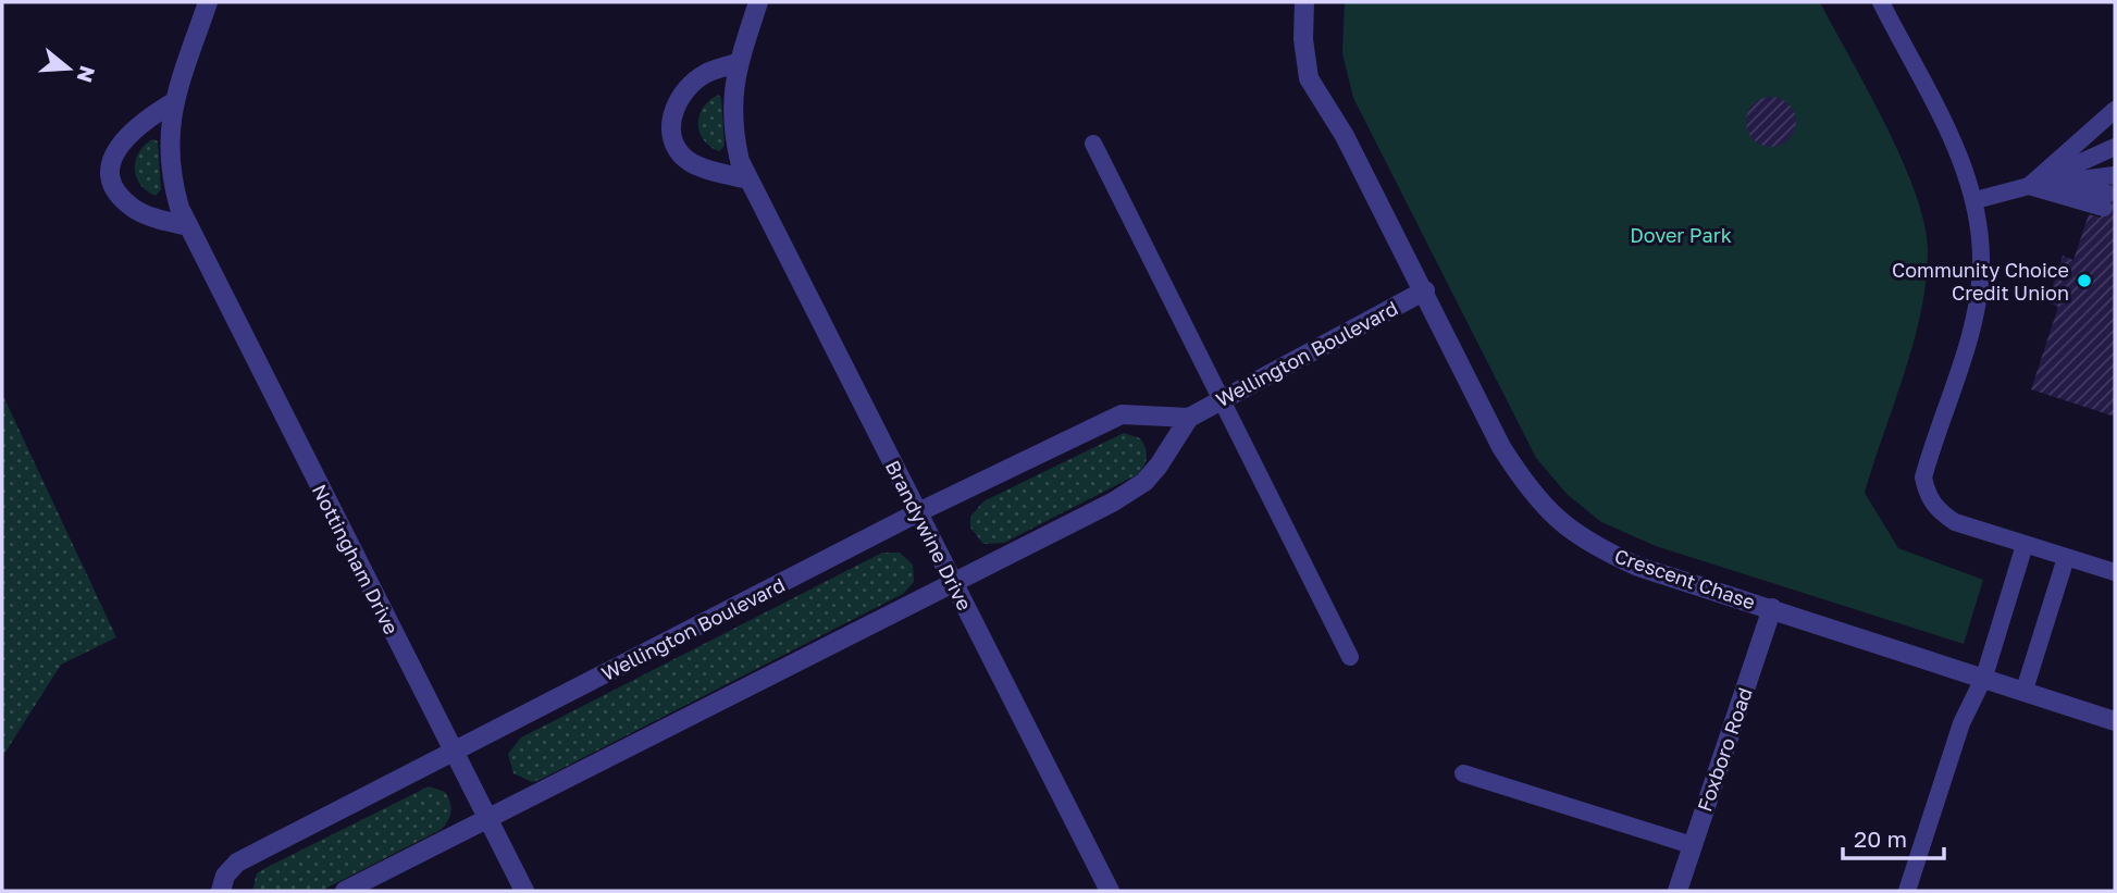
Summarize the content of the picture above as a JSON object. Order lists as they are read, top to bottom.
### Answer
{
  "streets": {
    "street": [
      "Wellington Boulevard",
      "Brandywine Drive",
      "Nottingham Drive",
      "Crescent Chase",
      "Foxboro Road"
    ]
  },
  "crossings": [
    ["Wellington Boulevard", "Brandywine Drive"],
    ["Wellington Boulevard", "Nottingham Drive"],
    ["Wellington Boulevard", "Crescent Chase"],
    ["Crescent Chase", "Foxboro Road"]
  ],
  "parks": ["Dover Park"],
  "places": ["Community Choice Credit Union"],
  "scale_bar": "20 m",
  "north": "right"
}
